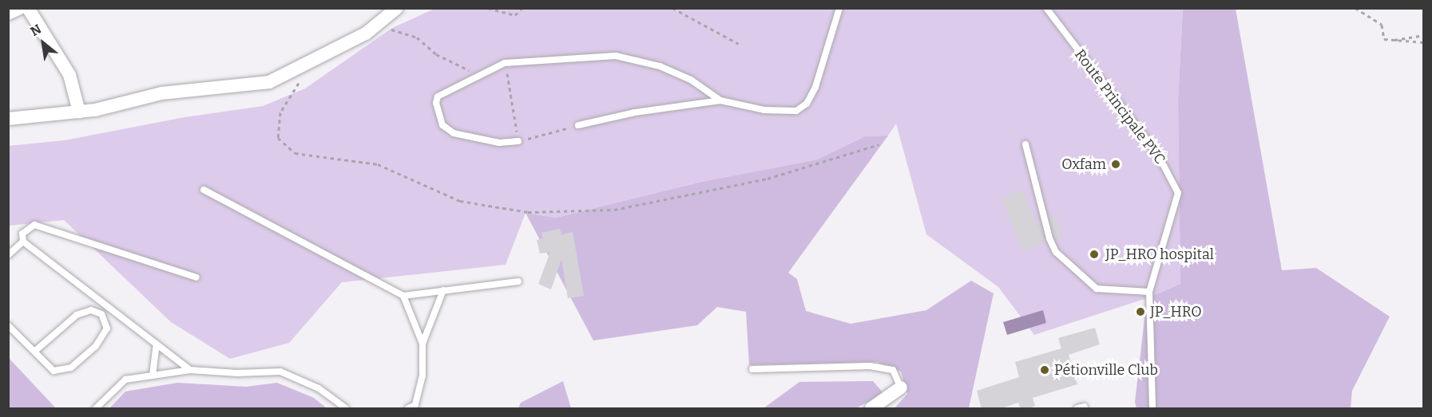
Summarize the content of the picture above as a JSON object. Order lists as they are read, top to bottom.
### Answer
{
  "streets": {
    "lane": ["Route Principale PVC"]
  },
  "places": [
    "Oxfam",
    "JP_HRO hospital",
    "JP_HRO",
    "Pétionville Club"
  ],
  "north": "top left"
}
